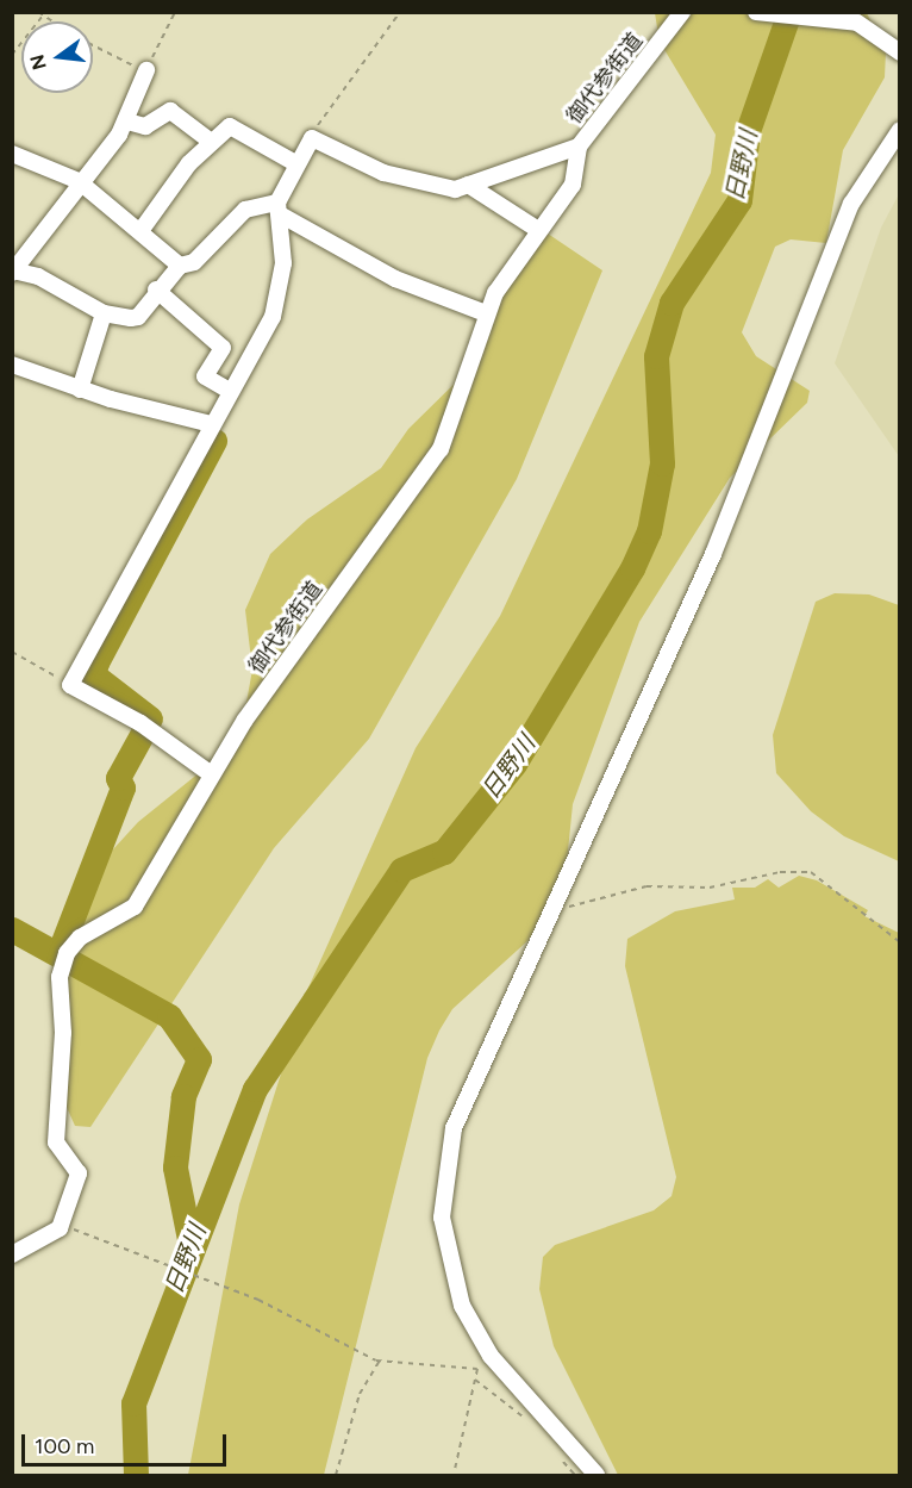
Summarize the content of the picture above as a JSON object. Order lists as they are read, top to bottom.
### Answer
{
  "streets": {
    "street": ["御代参街道"]
  },
  "water": ["日野川"],
  "scale_bar": "100 m",
  "north": "left"
}
